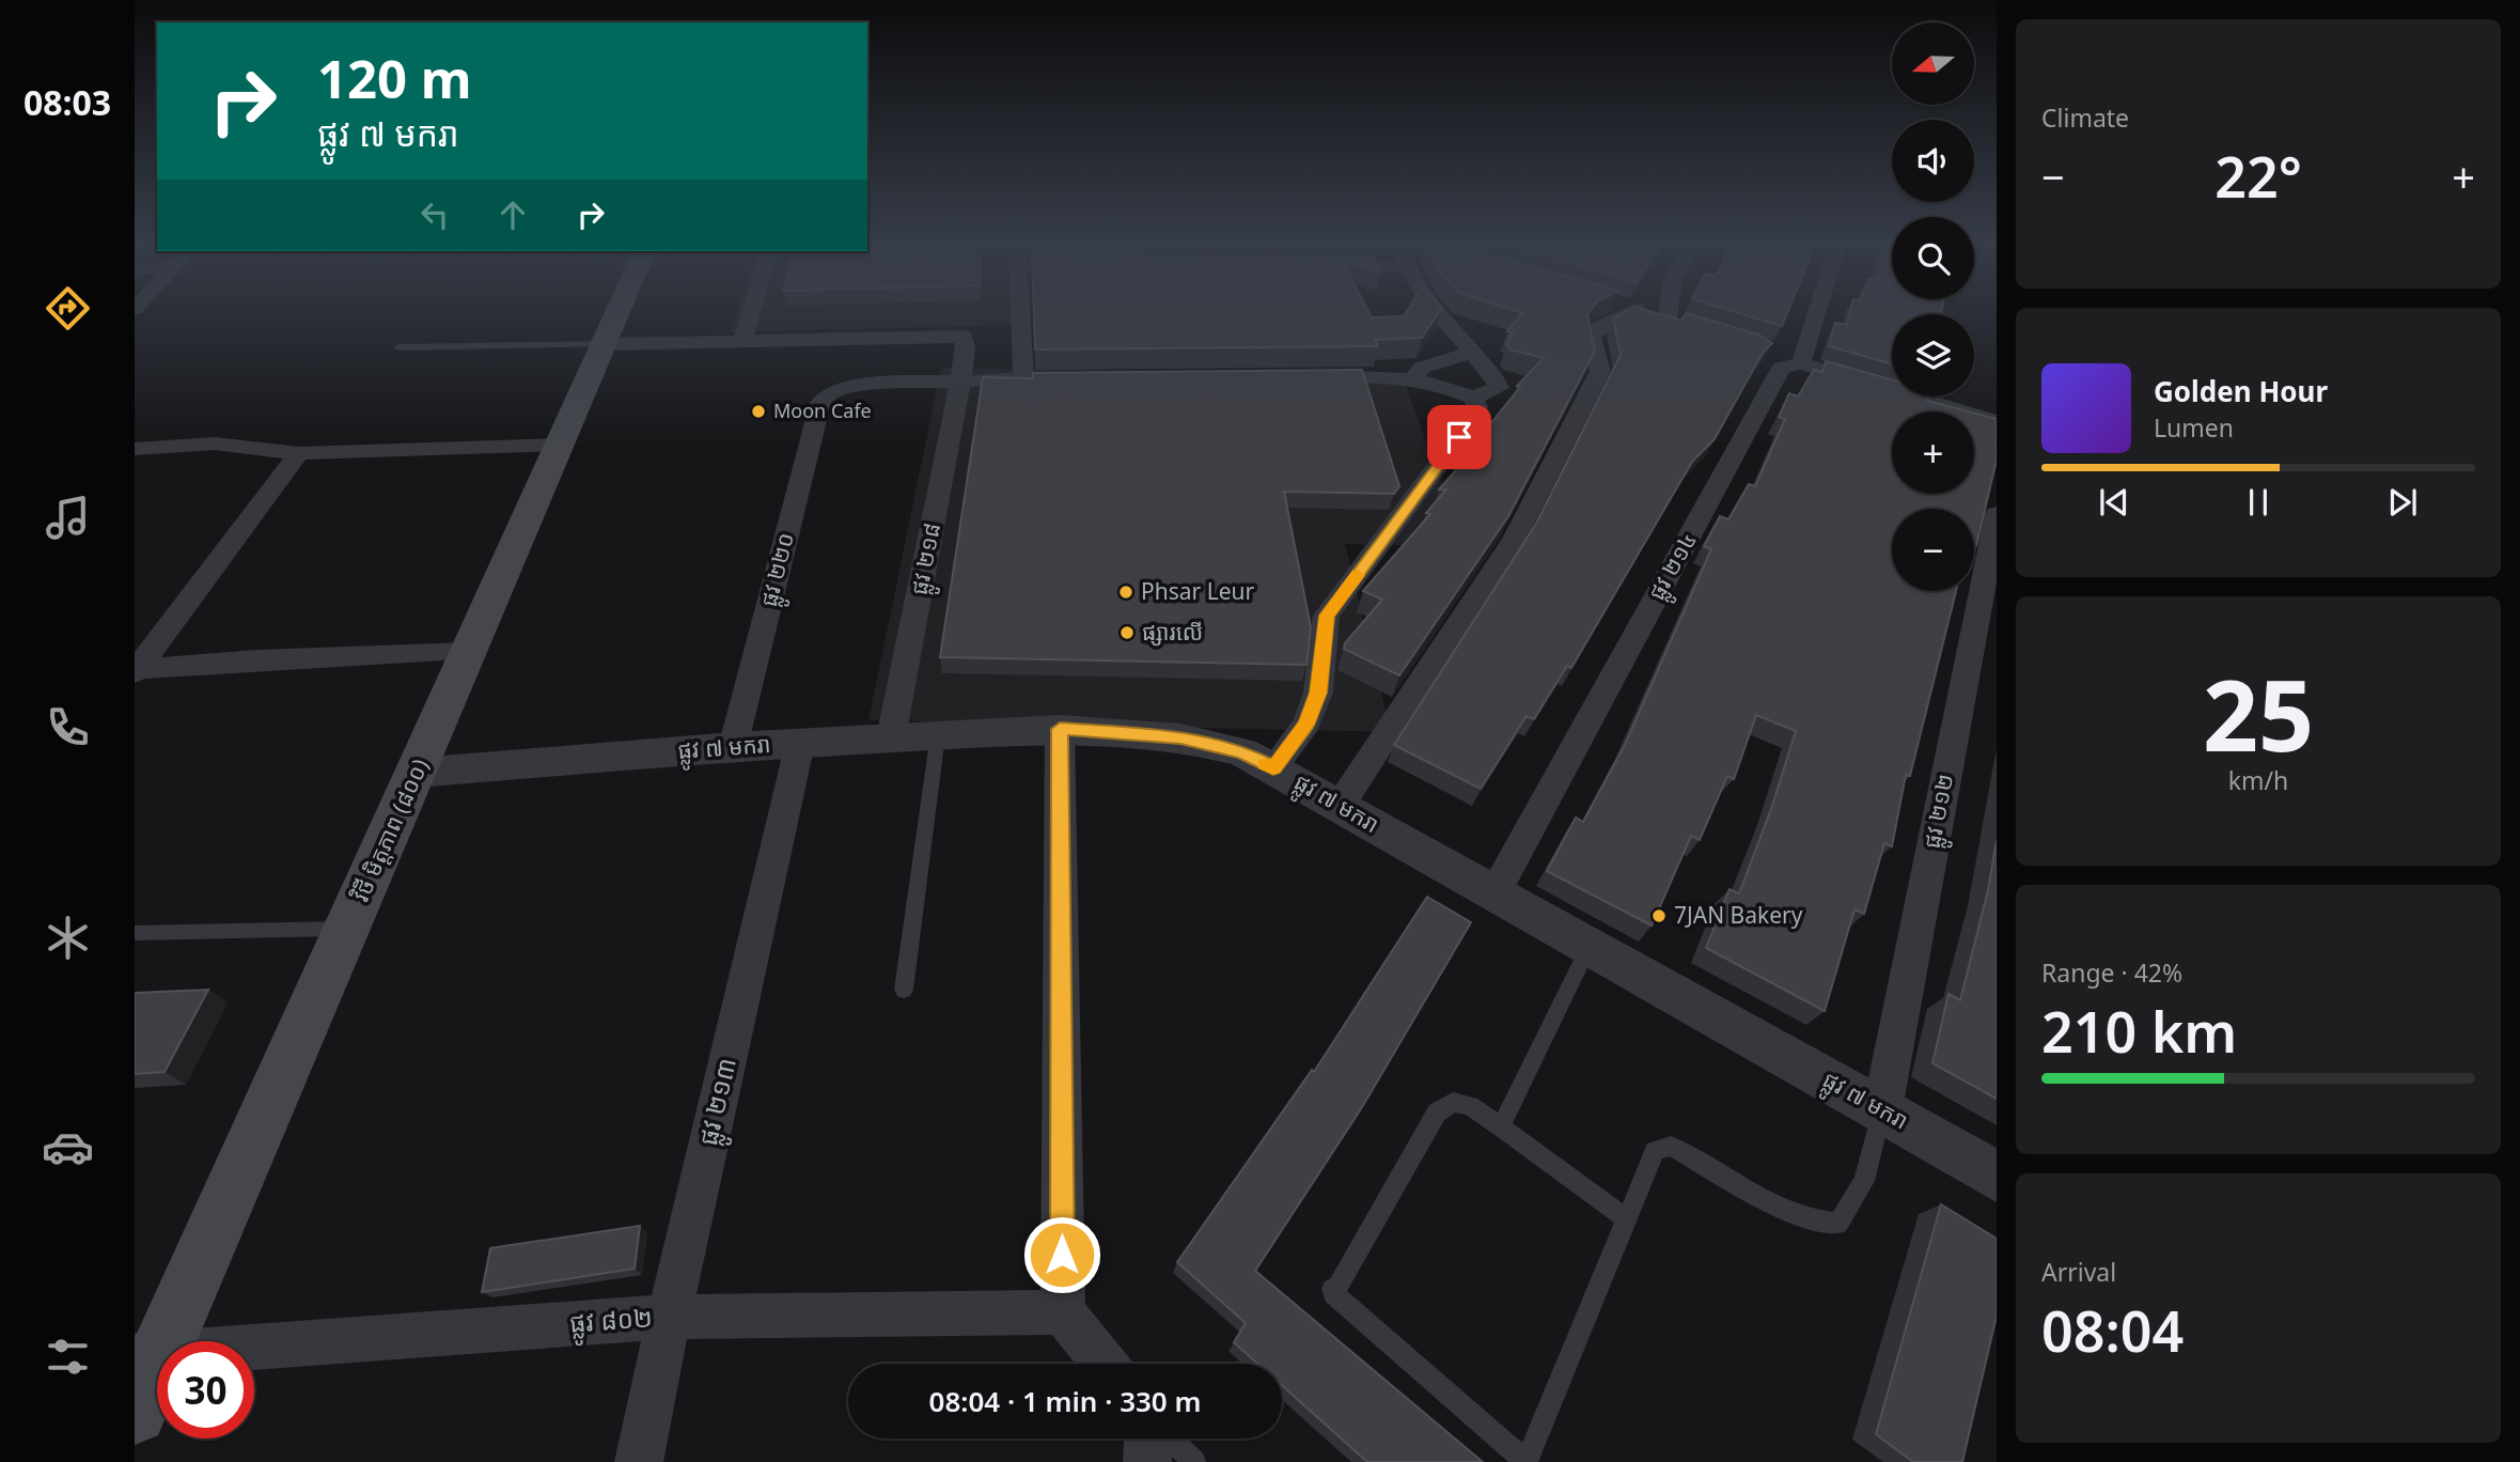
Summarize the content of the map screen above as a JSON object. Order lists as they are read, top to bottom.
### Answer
{
  "streets": {
    "main road": ["វិថី មិត្តភាព (៨០០)"],
    "street": [
      "ផ្លូវ ២១៨",
      "ផ្លូវ ២១៤",
      "ផ្លូវ ២២០",
      "ផ្លូវ ៧ មករា",
      "ផ្លូវ ២១២",
      "ផ្លូវ ២១៣",
      "ផ្លូវ ៨០២"
    ]
  },
  "crossings": [
    ["ផ្លូវ ២១៨", "ផ្លូវ ២២០"],
    ["ផ្លូវ ២១៨", "ផ្លូវ ៧ មករា"],
    ["ផ្លូវ ២១៤", "ផ្លូវ ៧ មករា"],
    ["ផ្លូវ ២២០", "ផ្លូវ ៧ មករា"],
    ["ផ្លូវ ៧ មករា", "ផ្លូវ ២១២"],
    ["ផ្លូវ ៧ មករា", "វិថី មិត្តភាព (៨០០)"],
    ["ផ្លូវ ៧ មករា", "ផ្លូវ ២១៣"],
    ["វិថី មិត្តភាព (៨០០)", "ផ្លូវ ៨០២"],
    ["ផ្លូវ ២១៣", "ផ្លូវ ៨០២"]
  ],
  "places": [
    "Moon Cafe",
    "Phsar Leur",
    "ផ្សារលើ",
    "7JAN Bakery"
  ],
  "north": "left",
  "page": {
    "tabs": "08:03",
    "tile": [
      "Climate",
      ["25", "km/h"],
      ["Range · 42%", "210 km"],
      ["Arrival", "08:04"]
    ],
    "map_buttons": ["+", "−"],
    "turn": ["120 m", "ផ្លូវ ៧ មករា"],
    "heat": ["−", "22°", "+"],
    "song": ["Golden Hour", "Lumen"],
    "limit": "30",
    "trip": "08:04 · 1 min · 330 m"
  }
}
